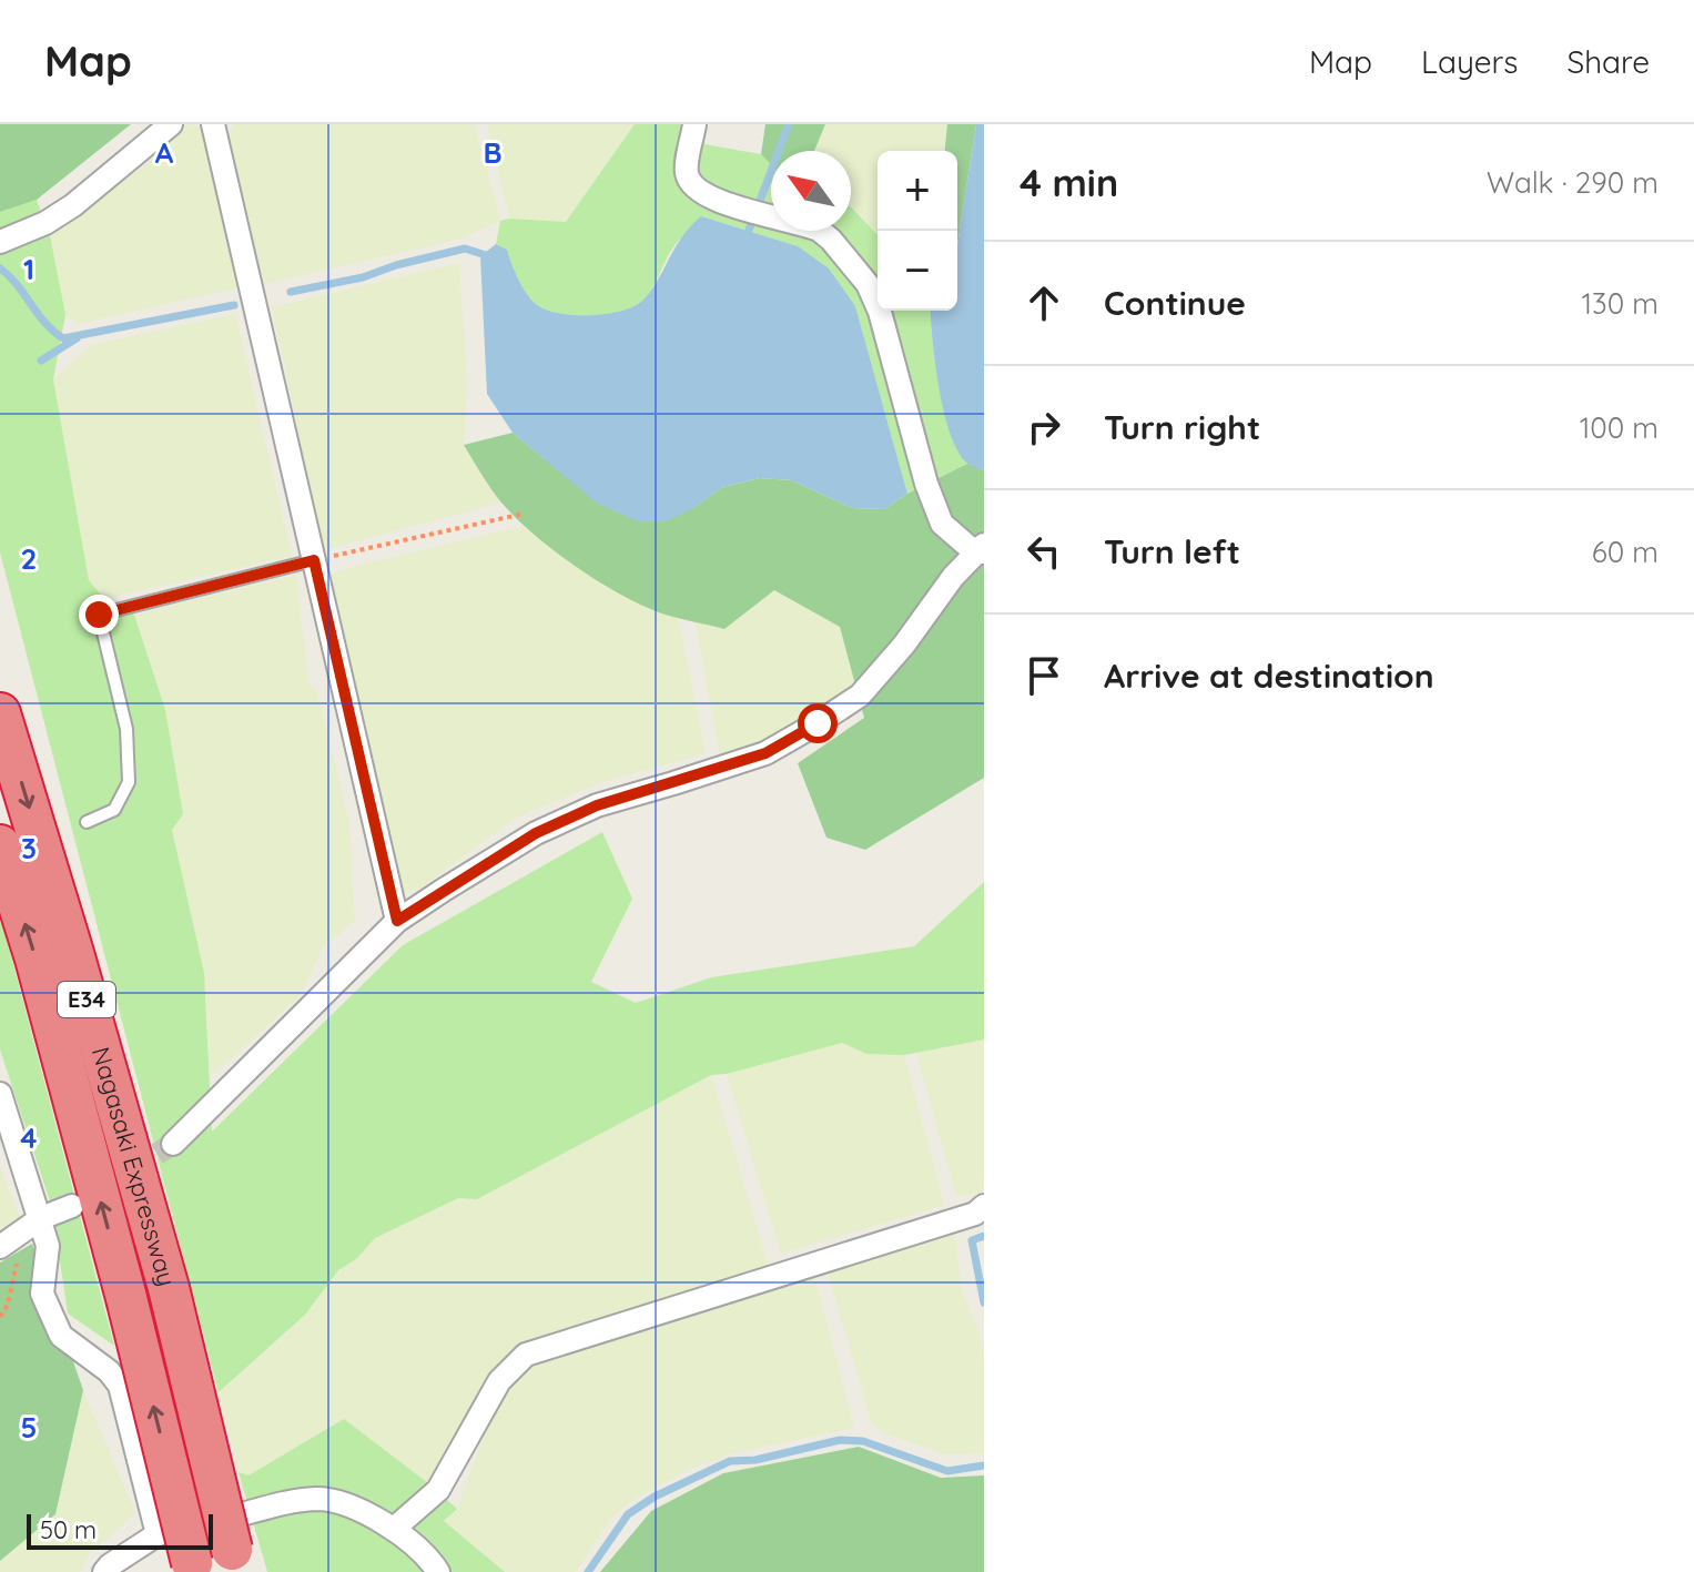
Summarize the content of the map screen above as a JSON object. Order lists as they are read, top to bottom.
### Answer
{
  "streets": {
    "highway": ["E34", "Nagasaki Expressway"]
  },
  "scale_bar": "50 m",
  "north": "top left",
  "page": {
    "header": "Map",
    "nav": ["Map", "Layers", "Share"],
    "heading": ["4 min", "Walk · 290 m"],
    "map_buttons": ["+", "−"],
    "list": [
      ["Continue", "130 m"],
      ["Turn right", "100 m"],
      ["Turn left", "60 m"],
      "Arrive at destination"
    ],
    "scale": "50 m"
  },
  "grid": {
    "columns": ["A", "B"],
    "rows": [
      "1",
      "2",
      "3",
      "4",
      "5"
    ]
  }
}
